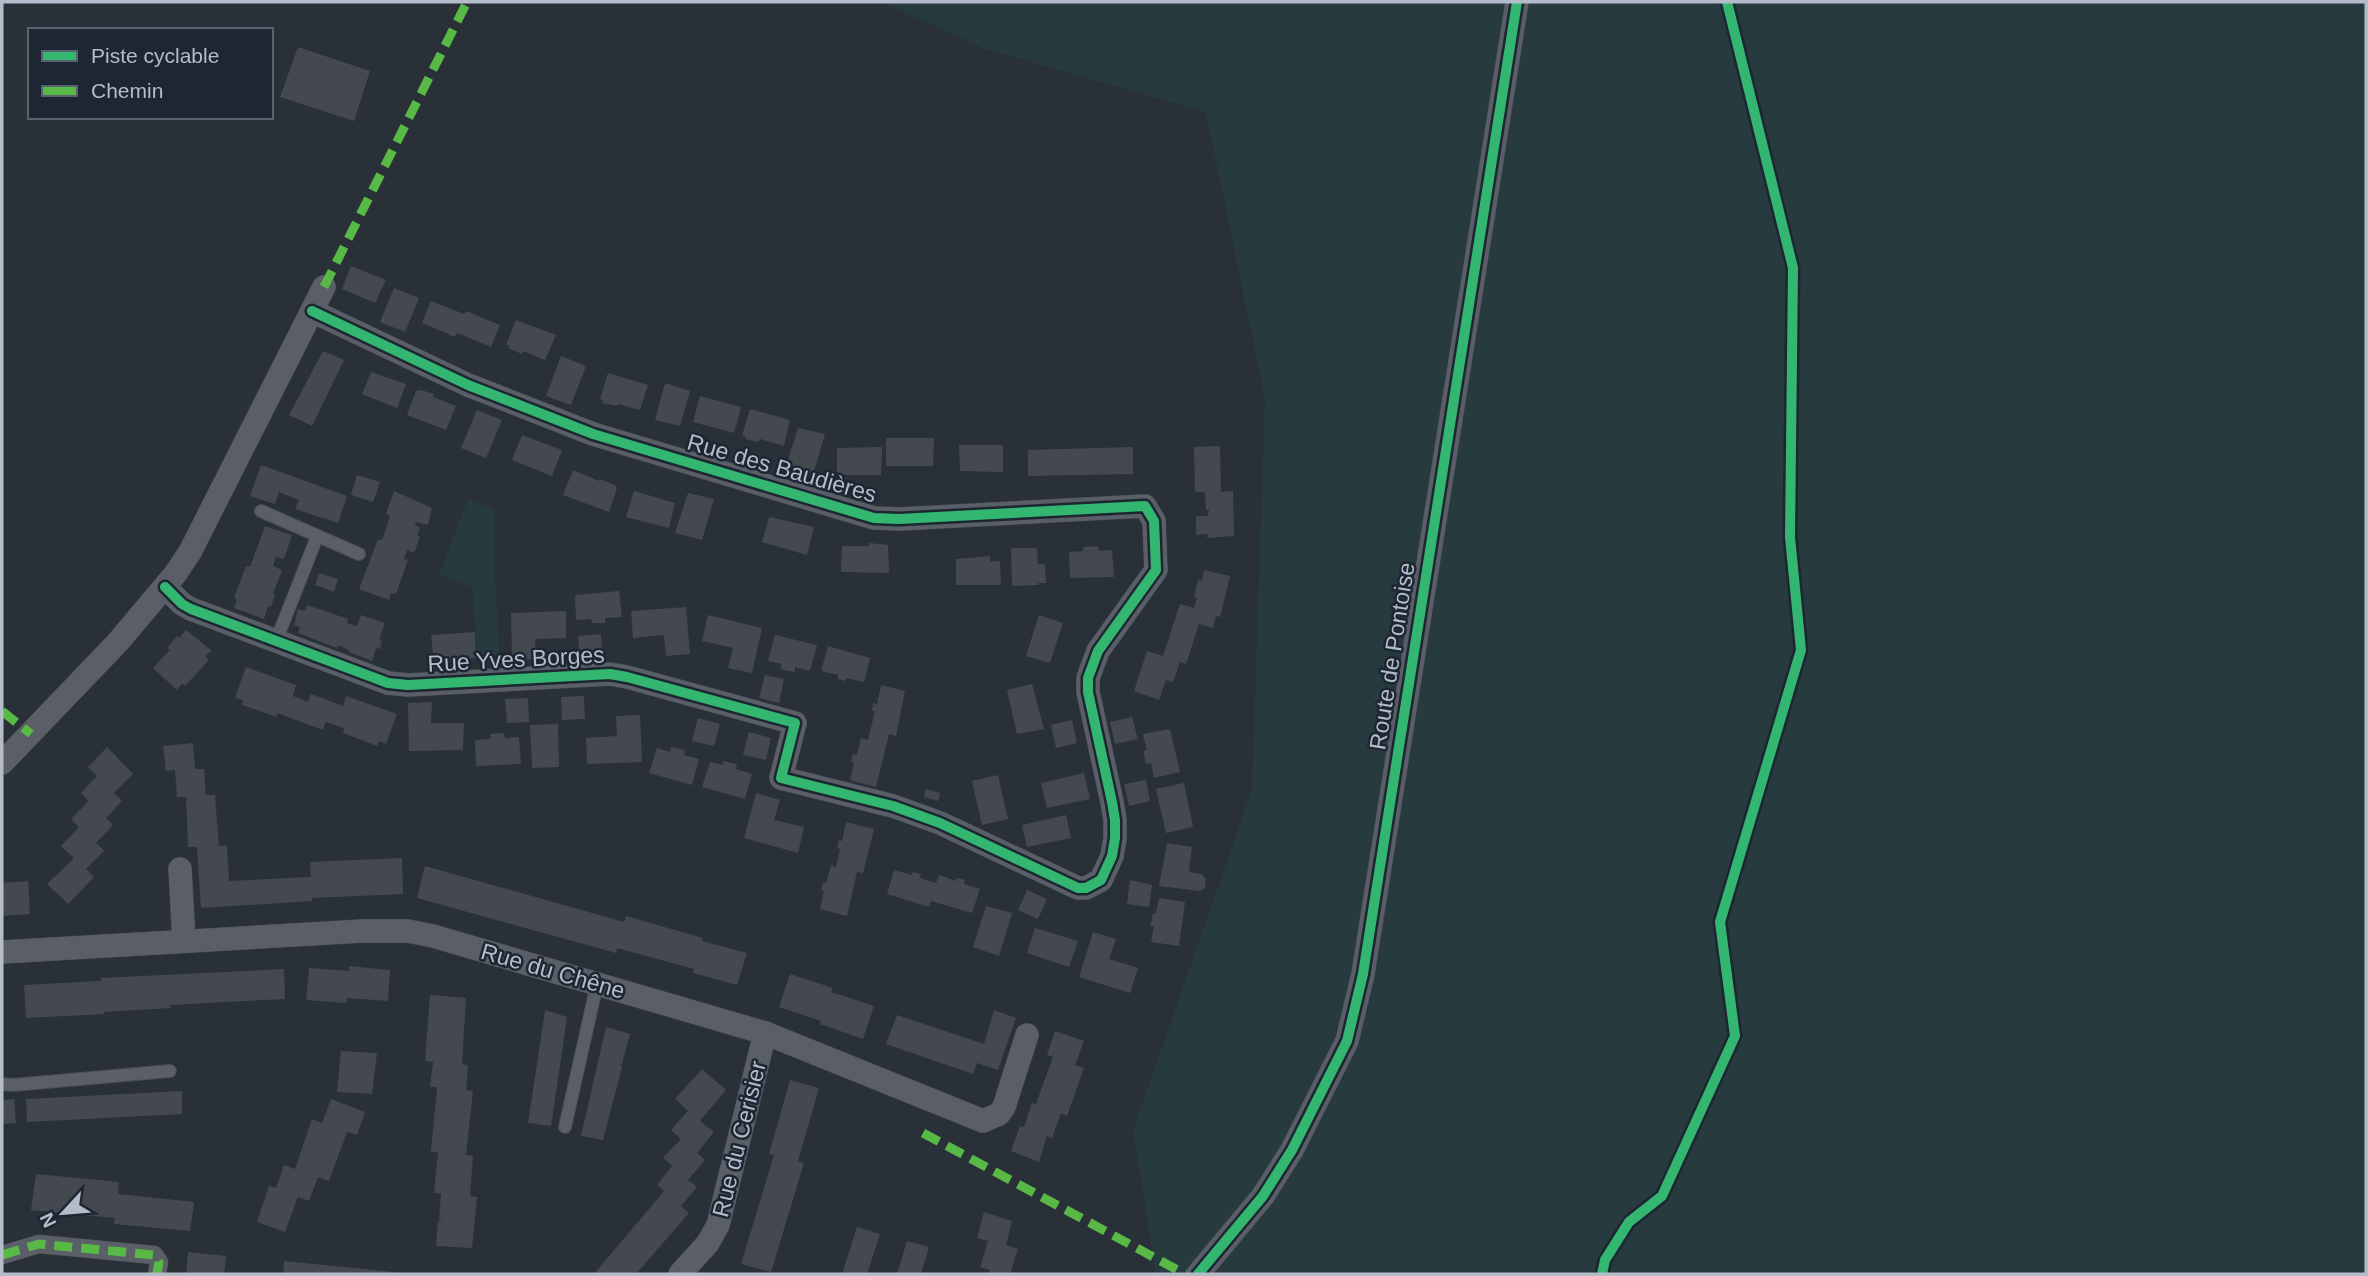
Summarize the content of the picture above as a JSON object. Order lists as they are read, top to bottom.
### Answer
{
  "streets": {
    "street": [
      "Rue des Baudières",
      "Route de Pontoise",
      "Rue Yves Borges",
      "Rue du Chêne",
      "Rue du Cerisier"
    ]
  },
  "crossings": [
    ["Rue des Baudières", "Rue Yves Borges"],
    ["Rue du Chêne", "Rue du Cerisier"]
  ],
  "legend": ["Piste cyclable", "Chemin"],
  "north": "bottom left"
}
